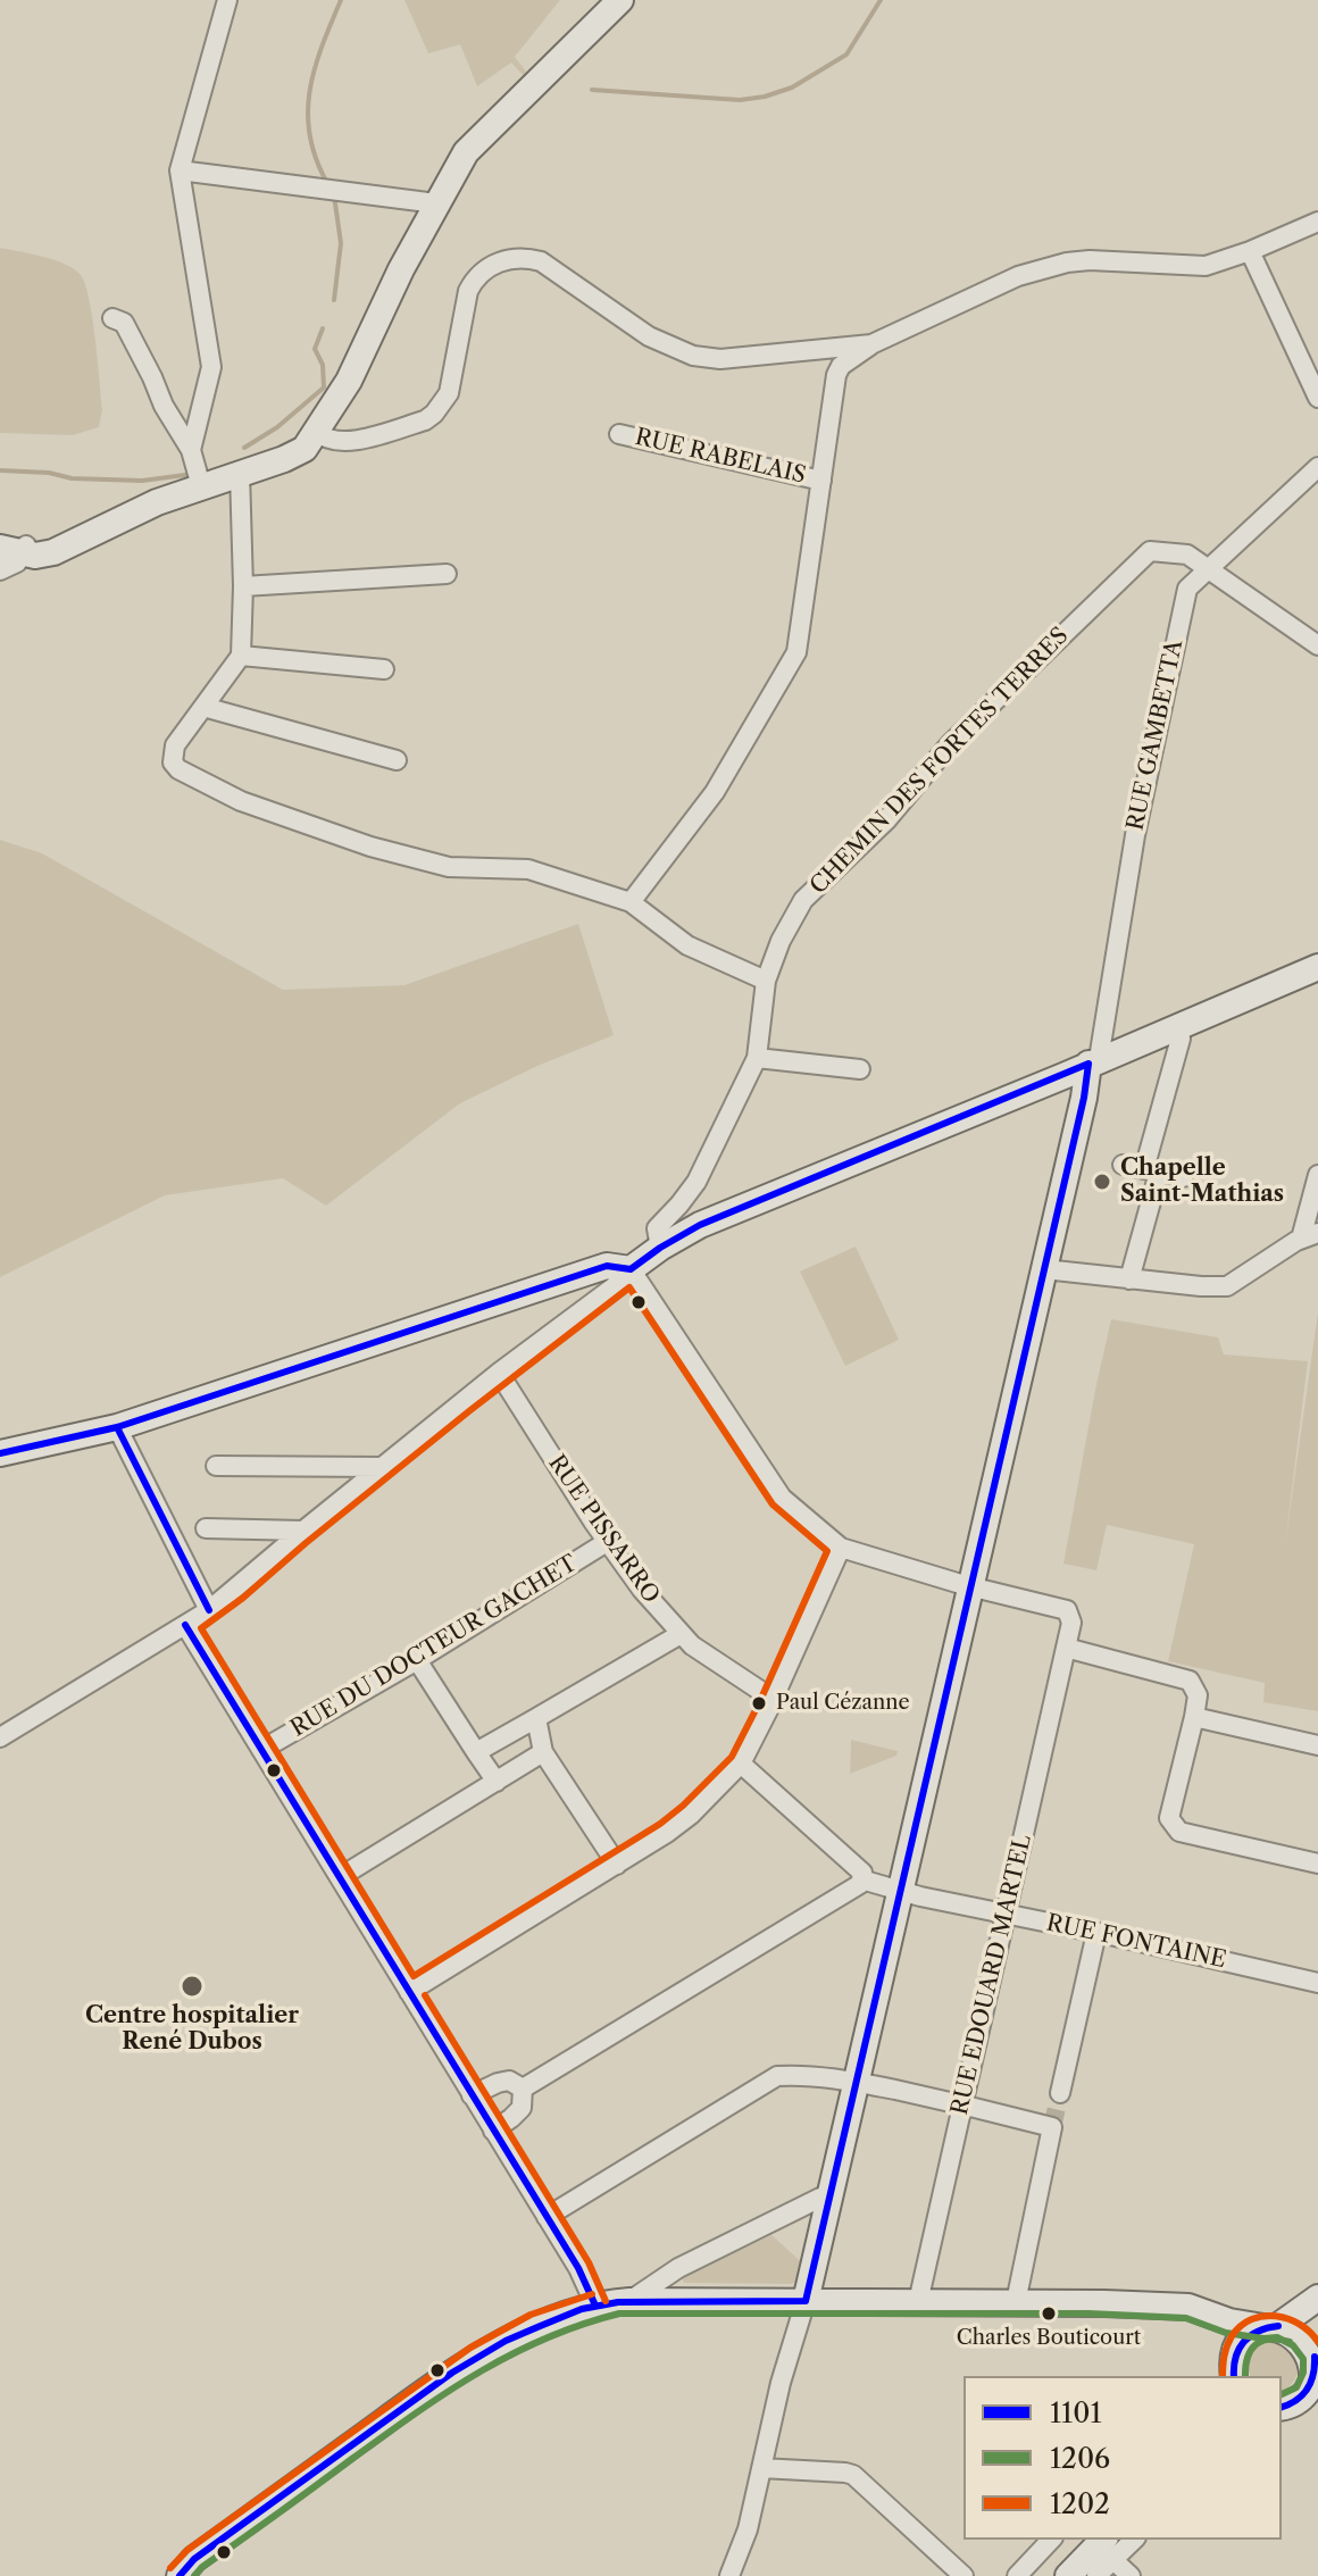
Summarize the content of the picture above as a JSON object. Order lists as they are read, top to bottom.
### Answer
{
  "streets": {
    "street": [
      "RUE RABELAIS",
      "RUE GAMBETTA",
      "CHEMIN DES FORTES TERRES",
      "RUE PISSARRO",
      "RUE DU DOCTEUR GACHET",
      "RUE FONTAINE",
      "RUE EDOUARD MARTEL"
    ]
  },
  "crossings": [
    ["RUE GAMBETTA", "CHEMIN DES FORTES TERRES"],
    ["RUE PISSARRO", "RUE DU DOCTEUR GACHET"],
    ["RUE FONTAINE", "RUE EDOUARD MARTEL"]
  ],
  "places": [
    "Chapelle Saint-Mathias",
    "Paul Cézanne",
    "Centre hospitalier René Dubos",
    "Charles Bouticourt"
  ],
  "lines": ["transit line 1101", "transit line 1202", "transit line 1206"],
  "legend": ["1101", "1206", "1202"]
}
